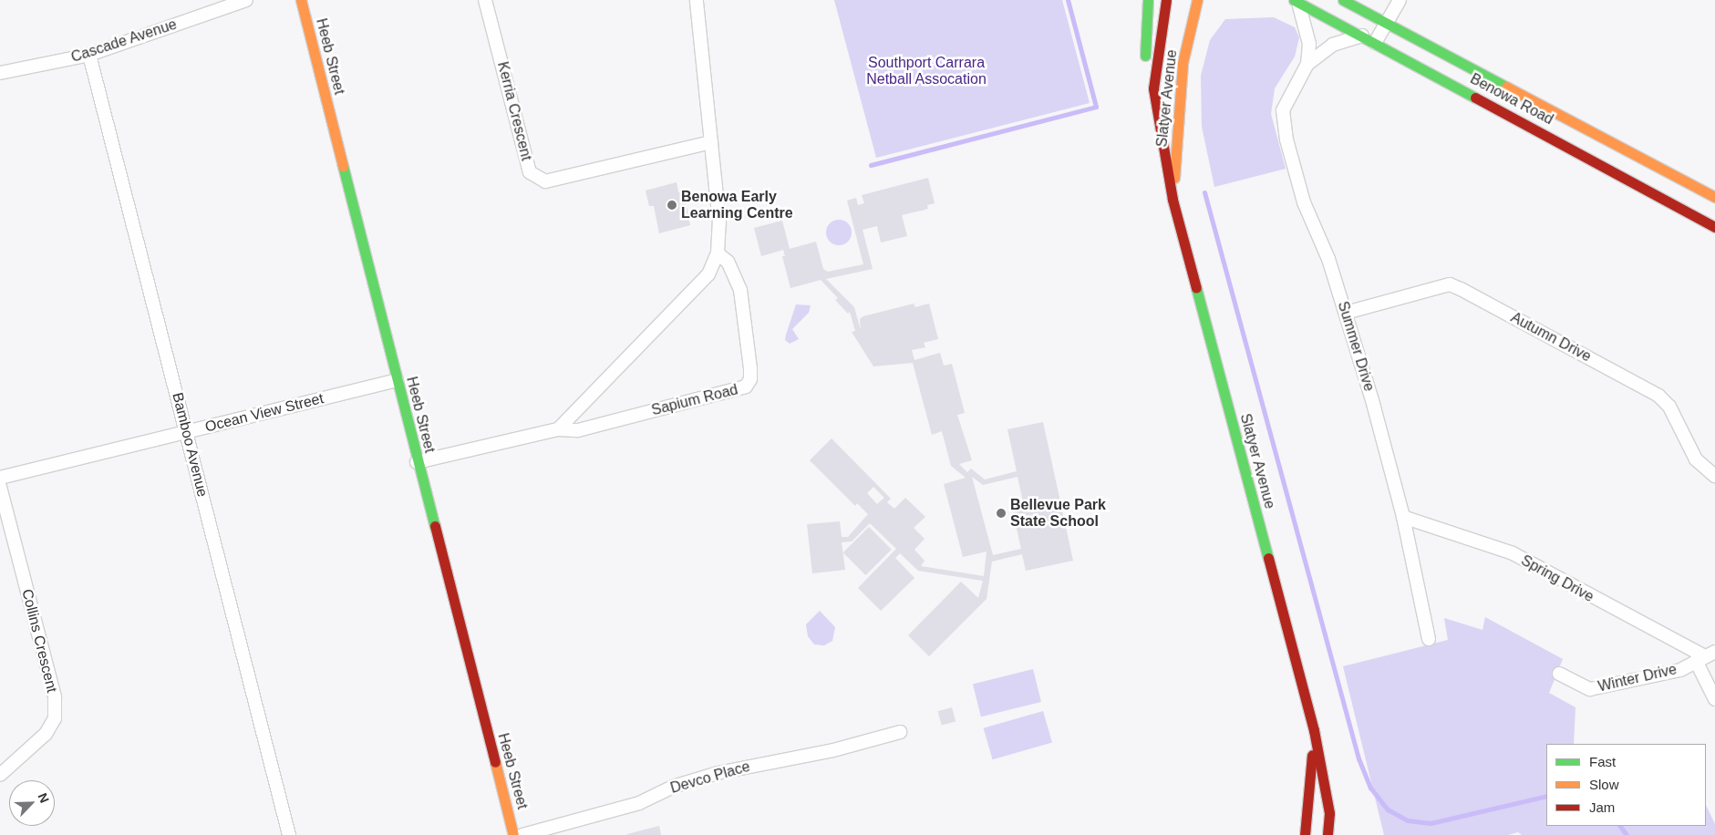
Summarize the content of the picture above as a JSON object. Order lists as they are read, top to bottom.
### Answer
{
  "streets": {
    "main road": ["Heeb Street", "Slatyer Avenue", "Benowa Road"],
    "street": [
      "Cascade Avenue",
      "Kerria Crescent",
      "Autumn Drive",
      "Summer Drive",
      "Sapium Road",
      "Ocean View Street",
      "Bamboo Avenue",
      "Spring Drive",
      "Collins Crescent",
      "Winter Drive",
      "Devco Place"
    ]
  },
  "crossings": [
    ["Cascade Avenue", "Bamboo Avenue"],
    ["Heeb Street", "Sapium Road"],
    ["Heeb Street", "Ocean View Street"],
    ["Benowa Road", "Summer Drive"],
    ["Autumn Drive", "Summer Drive"],
    ["Summer Drive", "Spring Drive"],
    ["Ocean View Street", "Bamboo Avenue"],
    ["Spring Drive", "Winter Drive"]
  ],
  "parks": ["Southport Carrara Netball Assocation"],
  "places": ["Benowa Early Learning Centre", "Bellevue Park State School"],
  "legend": ["Fast", "Slow", "Jam"],
  "north": "top right"
}
